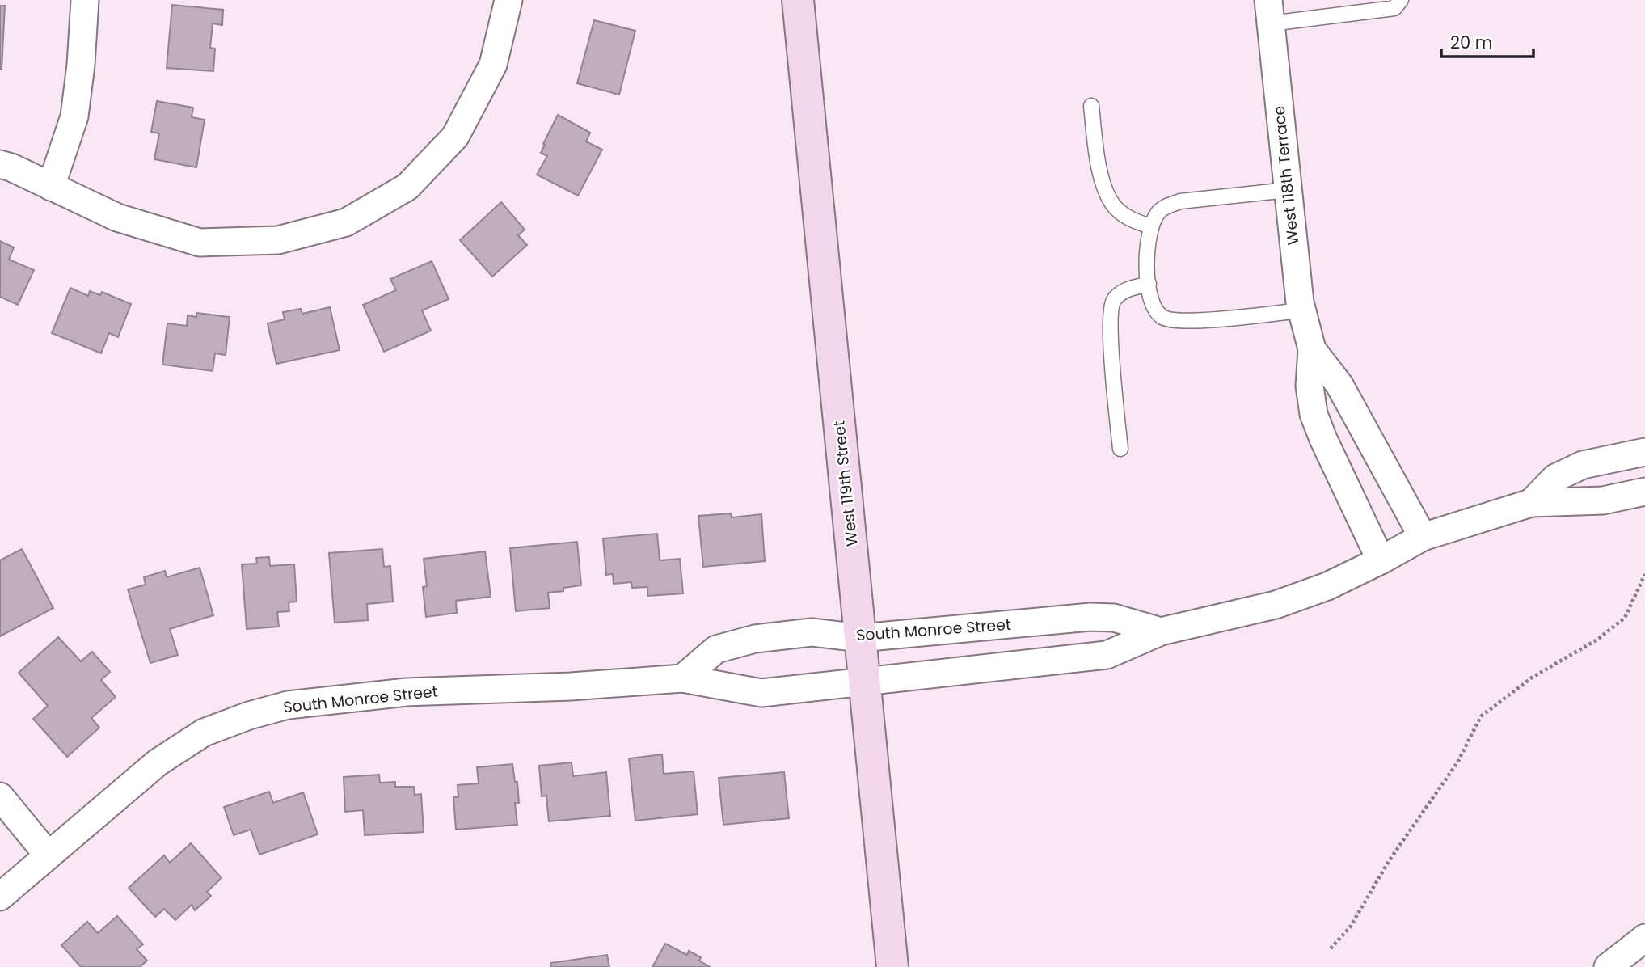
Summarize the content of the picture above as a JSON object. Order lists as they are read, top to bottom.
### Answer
{
  "streets": {
    "main road": ["West 119th Street"],
    "street": ["West 118th Terrace", "South Monroe Street"]
  },
  "crossings": [
    ["West 118th Terrace", "South Monroe Street"],
    ["West 119th Street", "South Monroe Street"]
  ],
  "scale_bar": "20 m"
}
